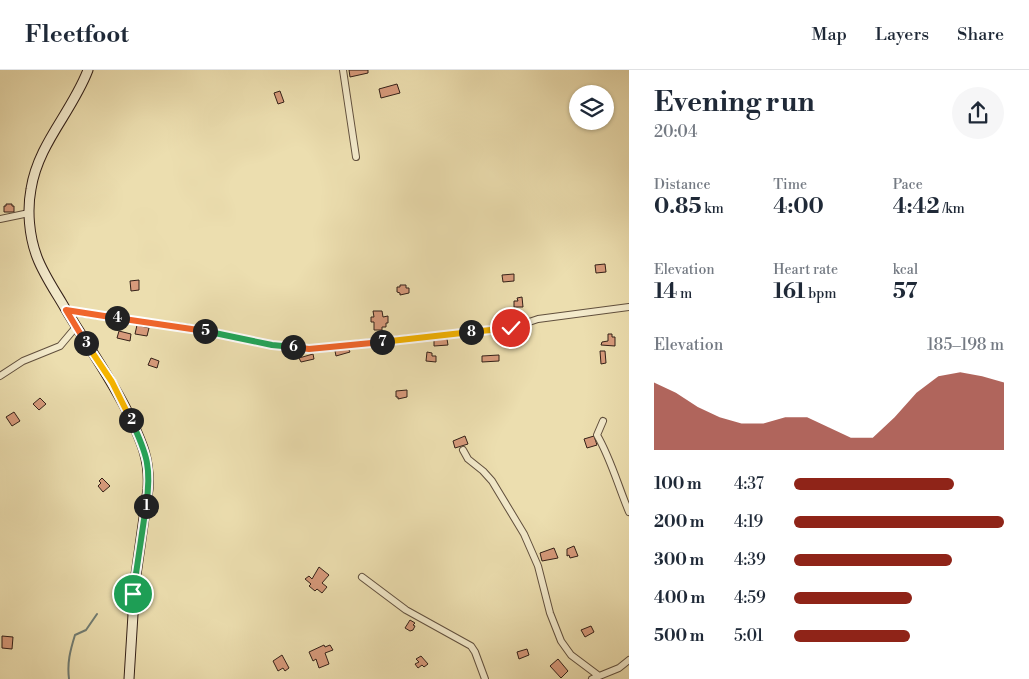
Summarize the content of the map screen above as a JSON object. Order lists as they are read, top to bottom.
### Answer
{
  "page": {
    "header": "Fleetfoot",
    "nav": ["Map", "Layers", "Share"],
    "heading": ["Evening run", "20:04"],
    "stats": [
      ["Distance", "0.85 km"],
      ["Time", "4:00"],
      ["Pace", "4:42 /km"],
      ["Elevation", "14 m"],
      ["Heart rate", "161 bpm"],
      ["kcal", "57"]
    ],
    "pins": [
      "4",
      "5",
      "8",
      "7",
      "3",
      "6",
      "2",
      "1"
    ],
    "chart": ["Elevation", "185–198 m"],
    "list": [
      {
        "name": "100 m",
        "note": "4:37"
      },
      {
        "name": "200 m",
        "note": "4:19"
      },
      {
        "name": "300 m",
        "note": "4:39"
      },
      {
        "name": "400 m",
        "note": "4:59"
      },
      {
        "name": "500 m",
        "note": "5:01"
      }
    ]
  }
}
